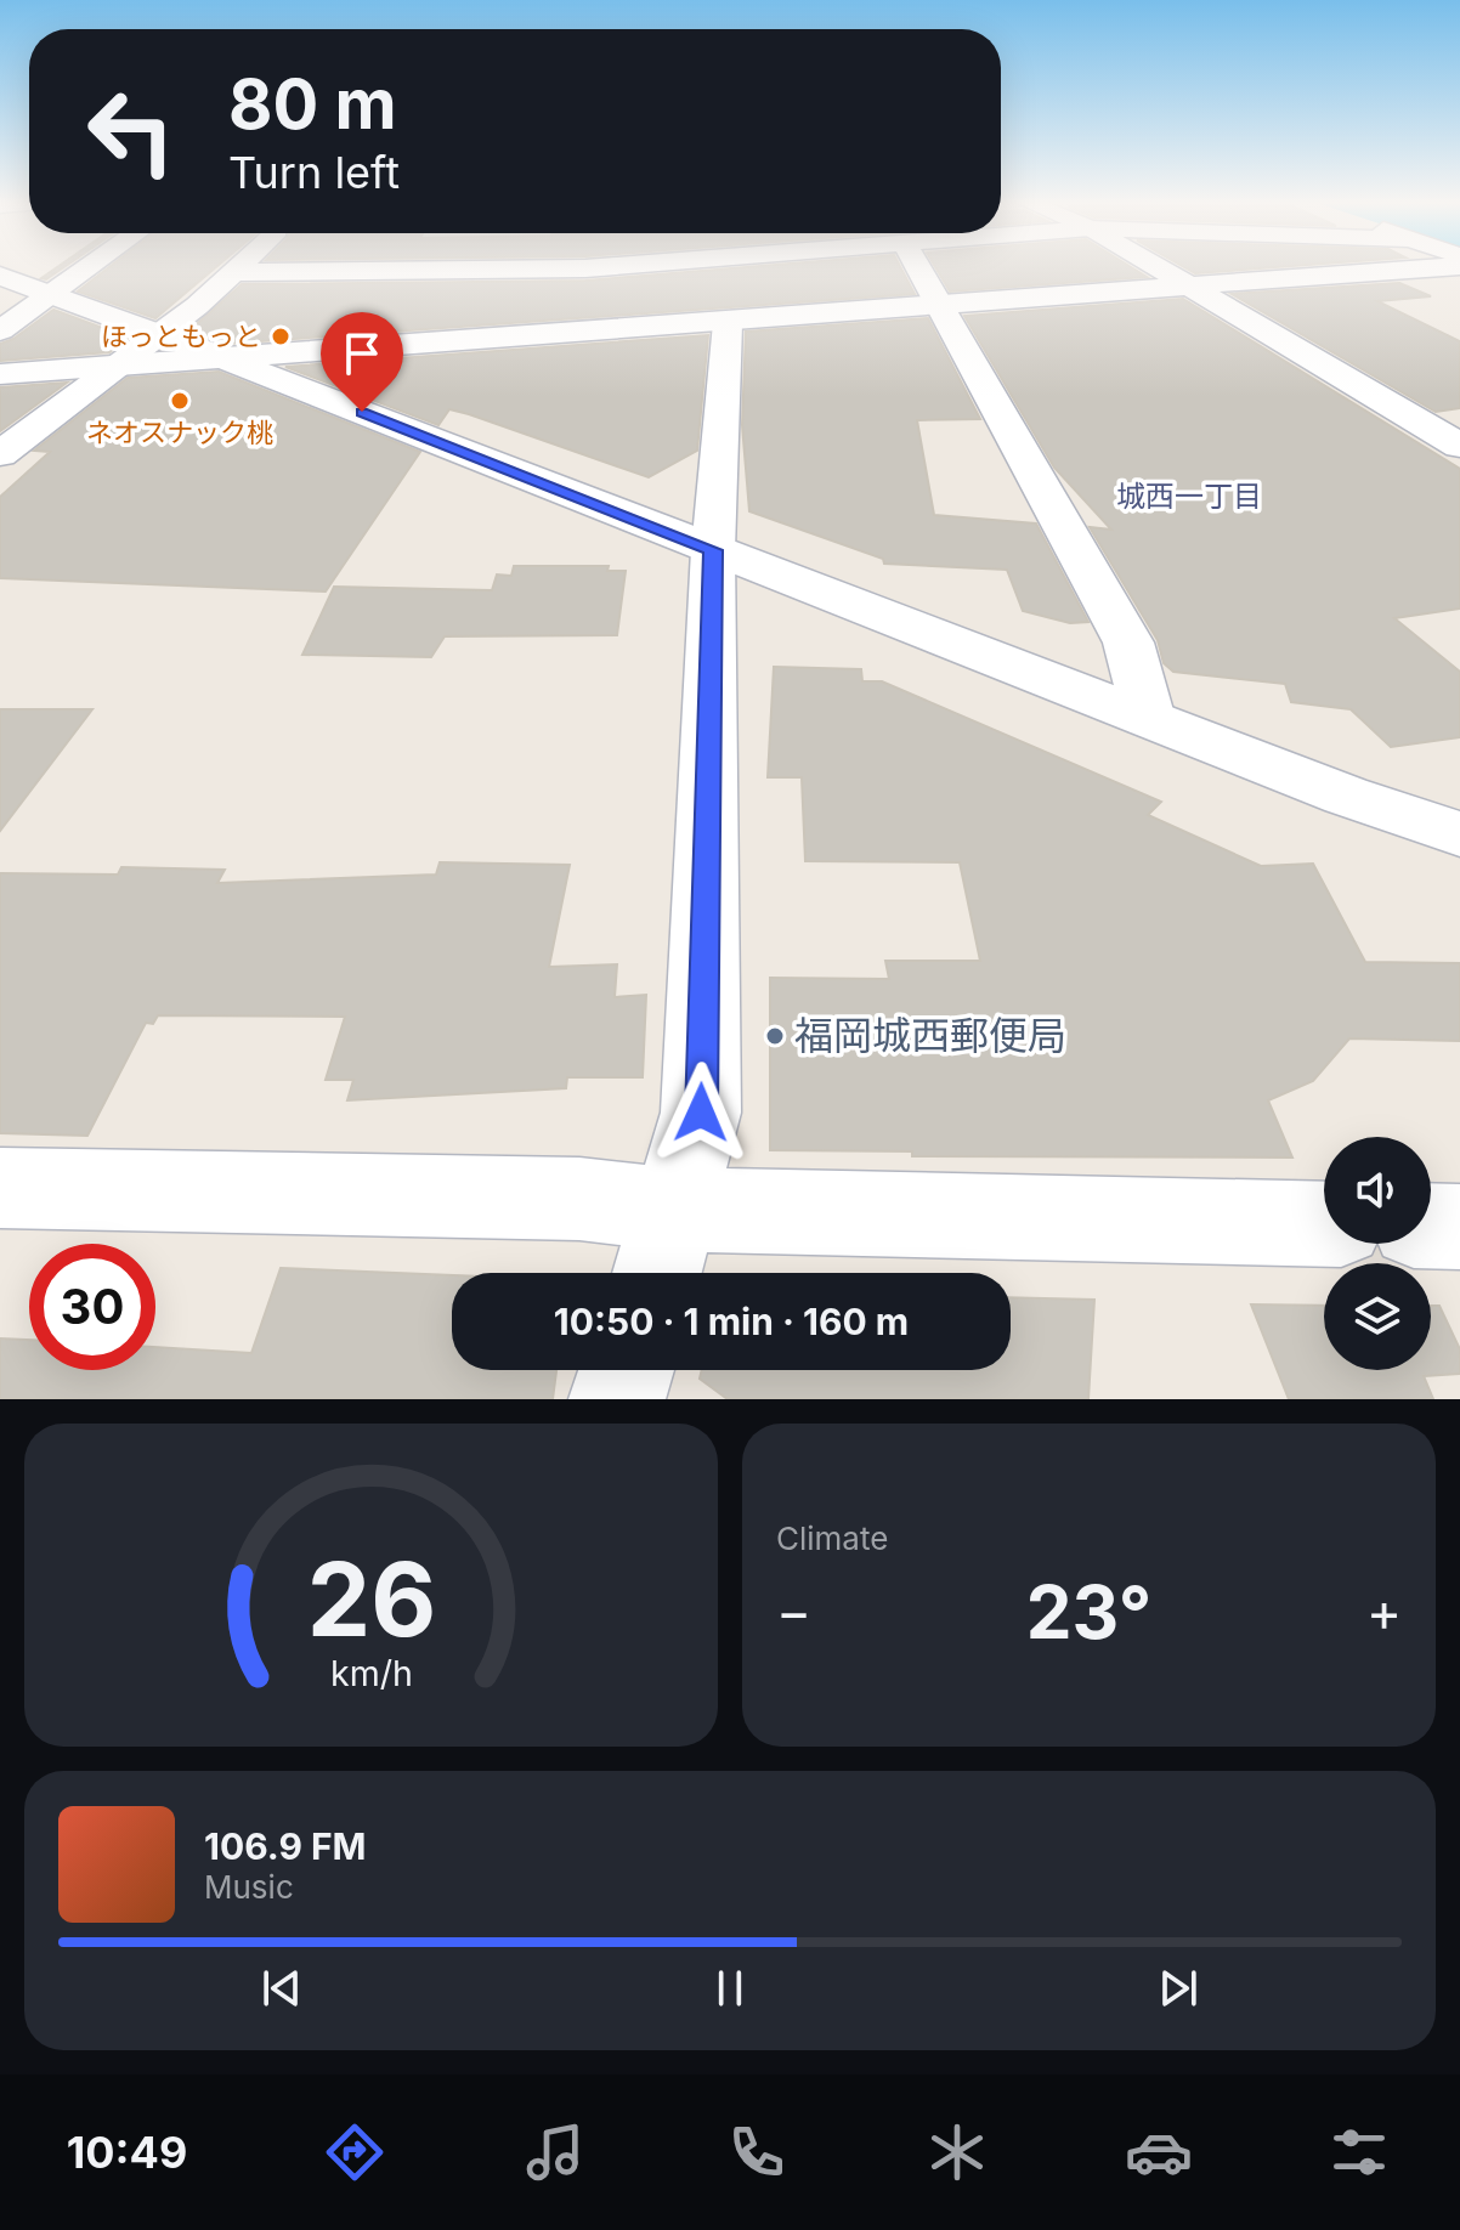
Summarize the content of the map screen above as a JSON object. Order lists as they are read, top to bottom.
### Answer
{
  "districts": ["城西一丁目"],
  "places": ["ほっともっと", "ネオスナック桃", "福岡城西郵便局"],
  "page": {
    "turn": ["80 m", "Turn left"],
    "limit": "30",
    "trip": "10:50 · 1 min · 160 m",
    "tile": "Climate",
    "heat": ["−", "23°", "+"],
    "song": ["106.9 FM", "Music"],
    "tabs": "10:49",
    "gauge": ["26", "km/h"]
  }
}
